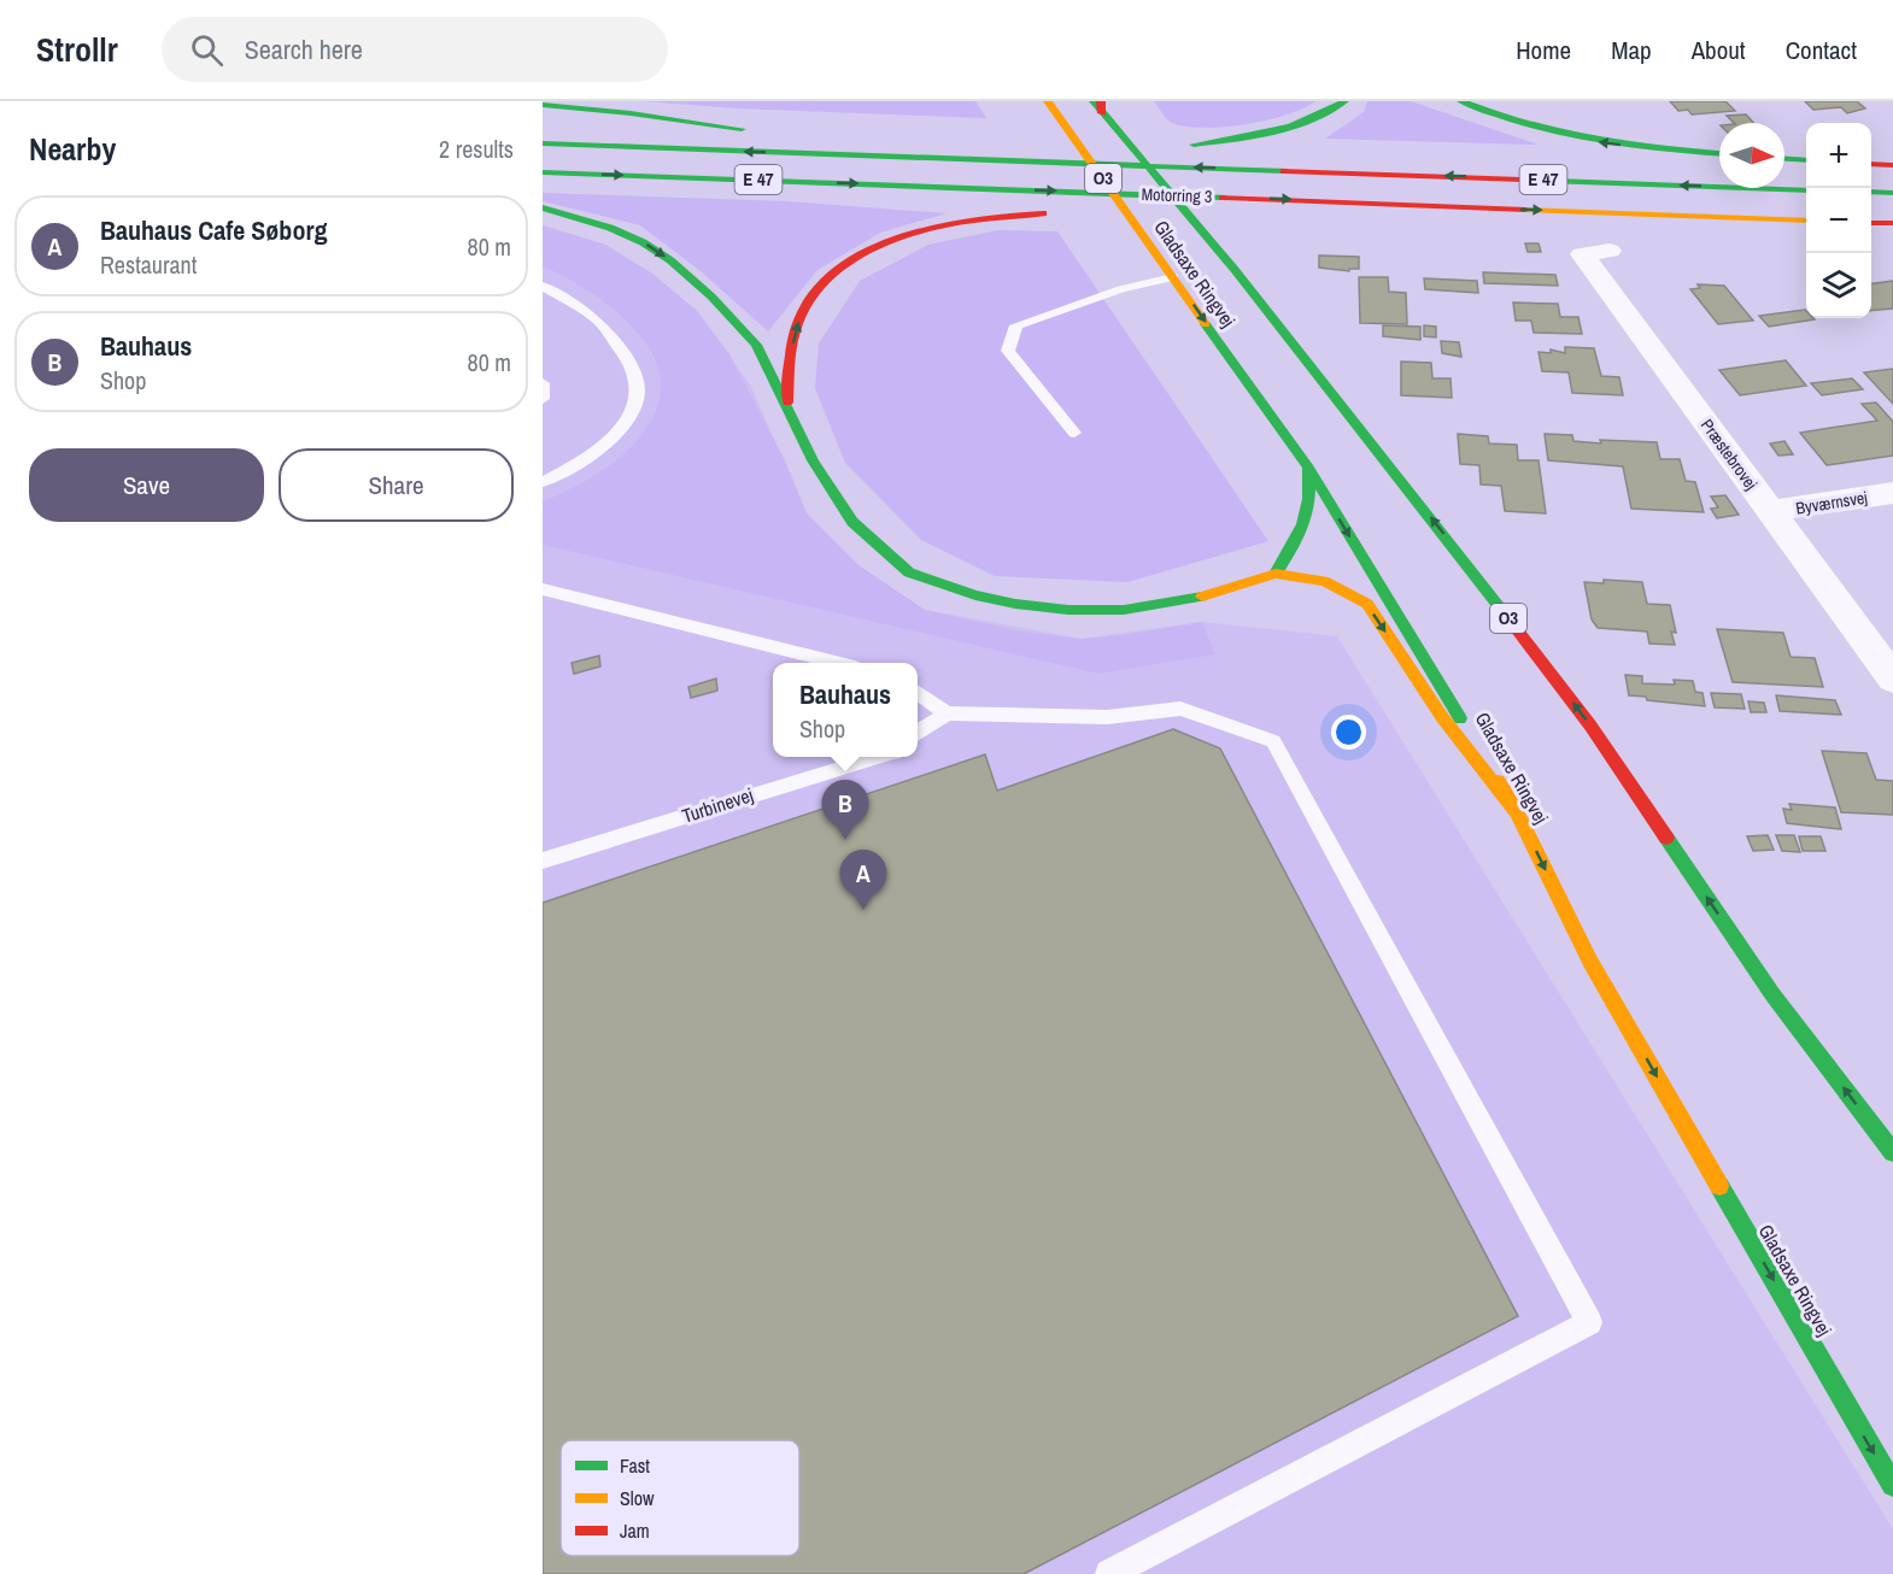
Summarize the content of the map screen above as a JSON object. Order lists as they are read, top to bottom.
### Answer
{
  "streets": {
    "main road": [
      "O3",
      "E 47",
      "Motorring 3",
      "Gladsaxe Ringvej"
    ],
    "street": ["Præstebrovej", "Byværnsvej"],
    "lane": ["Turbinevej"]
  },
  "crossings": [
    ["Præstebrovej", "Byværnsvej"]
  ],
  "legend": ["Fast", "Slow", "Jam"],
  "north": "right",
  "page": {
    "header": "Strollr",
    "search": "Search here",
    "nav": [
      "Home",
      "Map",
      "About",
      "Contact"
    ],
    "heading": ["Nearby", "2 results"],
    "map_buttons": ["+", "−"],
    "list": [
      {
        "mark": "A",
        "name": "Bauhaus Cafe Søborg",
        "note": "Restaurant",
        "value": "80 m"
      },
      {
        "mark": "B",
        "name": "Bauhaus",
        "note": "Shop",
        "value": "80 m"
      }
    ],
    "buttons": ["Save", "Share"],
    "popup": ["Bauhaus", "Shop"],
    "pins": ["B", "A"]
  }
}
